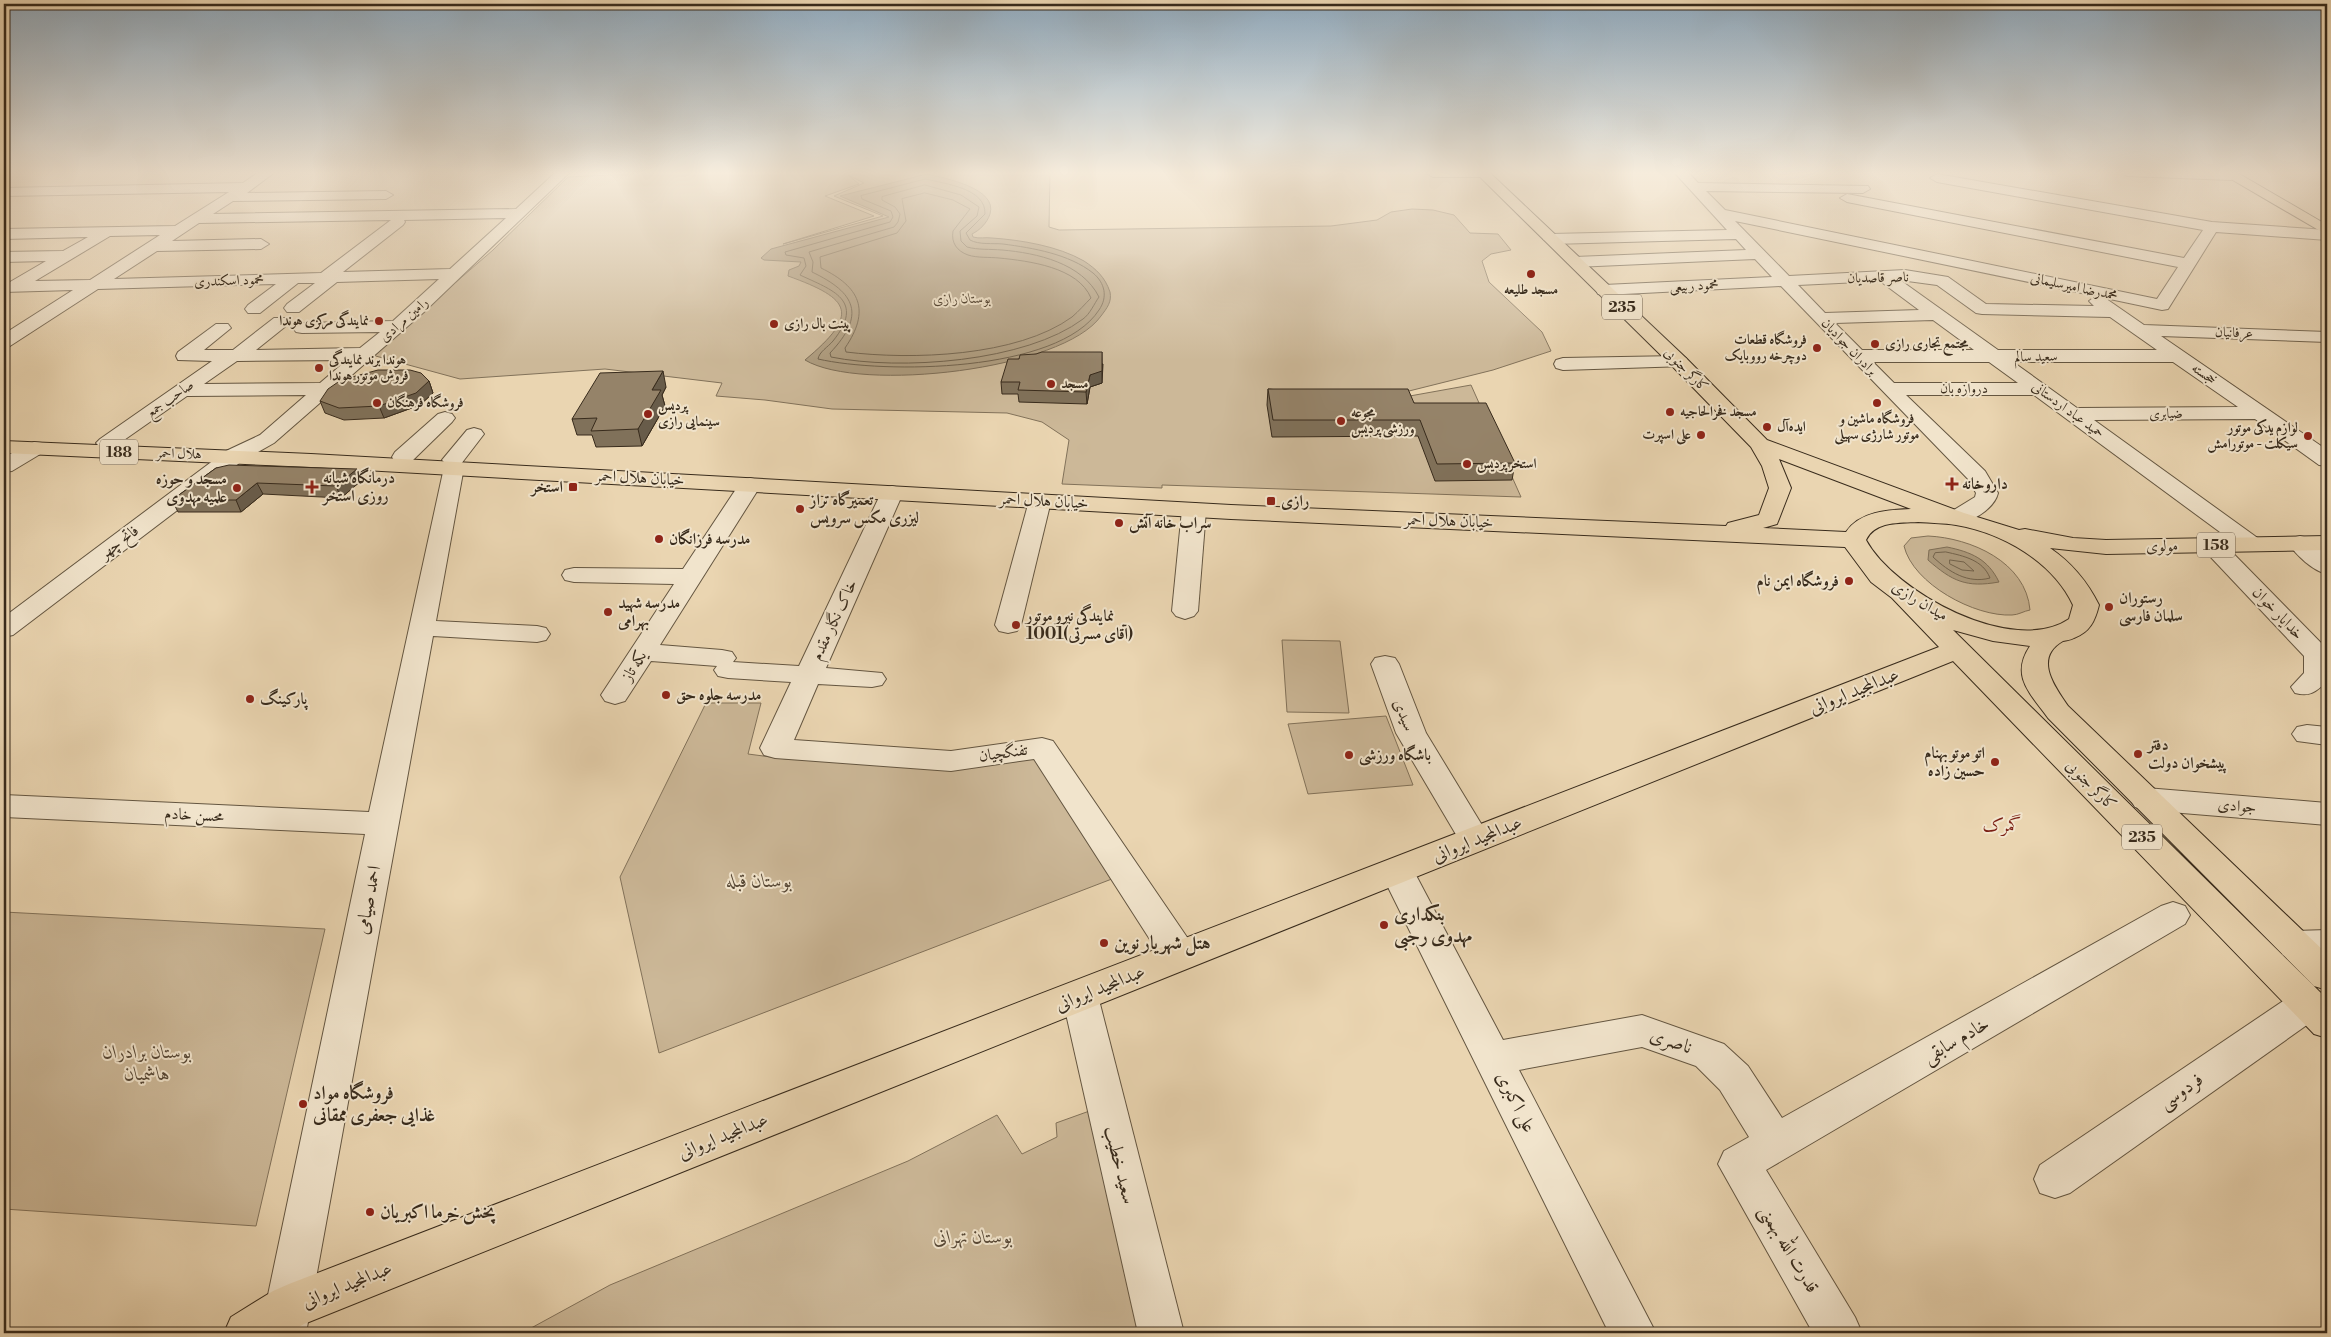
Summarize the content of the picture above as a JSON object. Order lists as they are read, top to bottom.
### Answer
{
  "streets": {
    "main road": [
      "235",
      "کارگر جنوبی",
      "188",
      "هلال احمر",
      "خیابان هلال احمر",
      "158",
      "مولوی",
      "میدان رازی",
      "عبدالمجید ایروانی"
    ],
    "street": [
      "ناصر قاصدیان",
      "محمود اسکندری",
      "محمود ربیعی",
      "محمدرضا امیرسلیمانی",
      "رامین مرادی",
      "عرفانیان",
      "برادران جوادیان",
      "سعید سالم",
      "خجسته",
      "دروازه بان",
      "صاحب جمع",
      "حمید عباد اردستانی",
      "ضیابری",
      "فاتح چهر",
      "خدایار خوان",
      "خاک‌ نگار‌ مقدم",
      "یکه تاز",
      "سیدی",
      "تفنگچیان",
      "جوادی",
      "محسن خادم",
      "احمد صیامی",
      "خادم سابقی",
      "ناصری",
      "فردوسی",
      "علی اکبری",
      "سعید خطیب",
      "قدرت الله بهمنی"
    ]
  },
  "crossings": [
    ["ناصر قاصدیان", "محمود ربیعی"],
    ["ناصر قاصدیان", "برادران جوادیان"],
    ["ناصر قاصدیان", "خجسته"],
    ["ناصر قاصدیان", "حمید عباد اردستانی"],
    ["محمود اسکندری", "رامین مرادی"],
    ["محمود ربیعی", "برادران جوادیان"],
    ["محمود ربیعی", "کارگر جنوبی"],
    ["محمدرضا امیرسلیمانی", "خجسته"],
    ["رامین مرادی", "هلال احمر"],
    ["رامین مرادی", "خیابان هلال احمر"],
    ["رامین مرادی", "فاتح چهر"],
    ["عرفانیان", "خجسته"],
    ["برادران جوادیان", "سعید سالم"],
    ["برادران جوادیان", "کارگر جنوبی"],
    ["برادران جوادیان", "دروازه بان"],
    ["برادران جوادیان", "میدان رازی"],
    ["سعید سالم", "خجسته"],
    ["سعید سالم", "حمید عباد اردستانی"],
    ["کارگر جنوبی", "میدان رازی"],
    ["کارگر جنوبی", "عبدالمجید ایروانی"],
    ["کارگر جنوبی", "جوادی"],
    ["کارگر جنوبی", "فردوسی"],
    ["خجسته", "ضیابری"],
    ["دروازه بان", "حمید عباد اردستانی"],
    ["حمید عباد اردستانی", "ضیابری"],
    ["حمید عباد اردستانی", "مولوی"],
    ["هلال احمر", "خیابان هلال احمر"],
    ["هلال احمر", "فاتح چهر"],
    ["خیابان هلال احمر", "فاتح چهر"],
    ["خیابان هلال احمر", "میدان رازی"],
    ["خیابان هلال احمر", "خاک‌ نگار‌ مقدم"],
    ["خیابان هلال احمر", "یکه تاز"],
    ["خیابان هلال احمر", "احمد صیامی"],
    ["مولوی", "میدان رازی"],
    ["مولوی", "خدایار خوان"],
    ["خاک‌ نگار‌ مقدم", "تفنگچیان"],
    ["عبدالمجید ایروانی", "سیدی"],
    ["عبدالمجید ایروانی", "تفنگچیان"],
    ["عبدالمجید ایروانی", "احمد صیامی"],
    ["عبدالمجید ایروانی", "علی اکبری"],
    ["عبدالمجید ایروانی", "سعید خطیب"],
    ["محسن خادم", "احمد صیامی"],
    ["خادم سابقی", "ناصری"],
    ["خادم سابقی", "قدرت الله بهمنی"],
    ["ناصری", "علی اکبری"]
  ],
  "districts": ["گمرک"],
  "parks": [
    "بوستان رازی",
    "بوستان قبله",
    "بوستان برادران هاشمیان",
    "بوستان تهرانی"
  ],
  "places": {
    "other": [
      "مسجد طلیعه",
      "نمایندگی مرکزی هوندا",
      "پینت بال رازی",
      "مجتمع تجاری رازی",
      "فروشگاه قطعات دوچرخه رووبایک",
      "هوندا برند نمایندگی فروش موتور هوندا",
      "مسجد",
      "فروشگاه فرهنگان",
      "فروشگاه ماشين و موتور شارژی سهيلی",
      "مسجد فخرالحاجیه",
      "پردیس سینمایی رازی",
      "مجوعه ورزشی پردیس",
      "ایده‌آل",
      "علی اسپرت",
      "لوازم یدکی موتور سیکلت - موتورامش",
      "استخر پردیس",
      "مسجد و حوزه علمیه مهدوی",
      "تعمیرگاه تراز لیزری مکس سرویس",
      "سراب خانه آتش",
      "مدرسه فرزانگان",
      "فروشگاه ایمن نام",
      "رستوران سلمان فارسی",
      "مدرسه شهید بهرامی",
      "نمایندگی نیرو موتور 1001(آقای مسرتی)",
      "مدرسه جلوه حق",
      "پارکینگ",
      "دفتر پیشخوان دولت",
      "باشگاه ورزشی",
      "اتو موتو بهنام حسین زاده",
      "بنکداری مهدوی رجبی",
      "هتل شهریار نوین",
      "فروشگاه مواد غذایی جعفری ممقانی",
      "پخش خرما اکبریان"
    ],
    "health": ["داروخانه", "درمانگاه شبانه روزی استخر"],
    "transit": ["استخر", "رازی"]
  }
}
